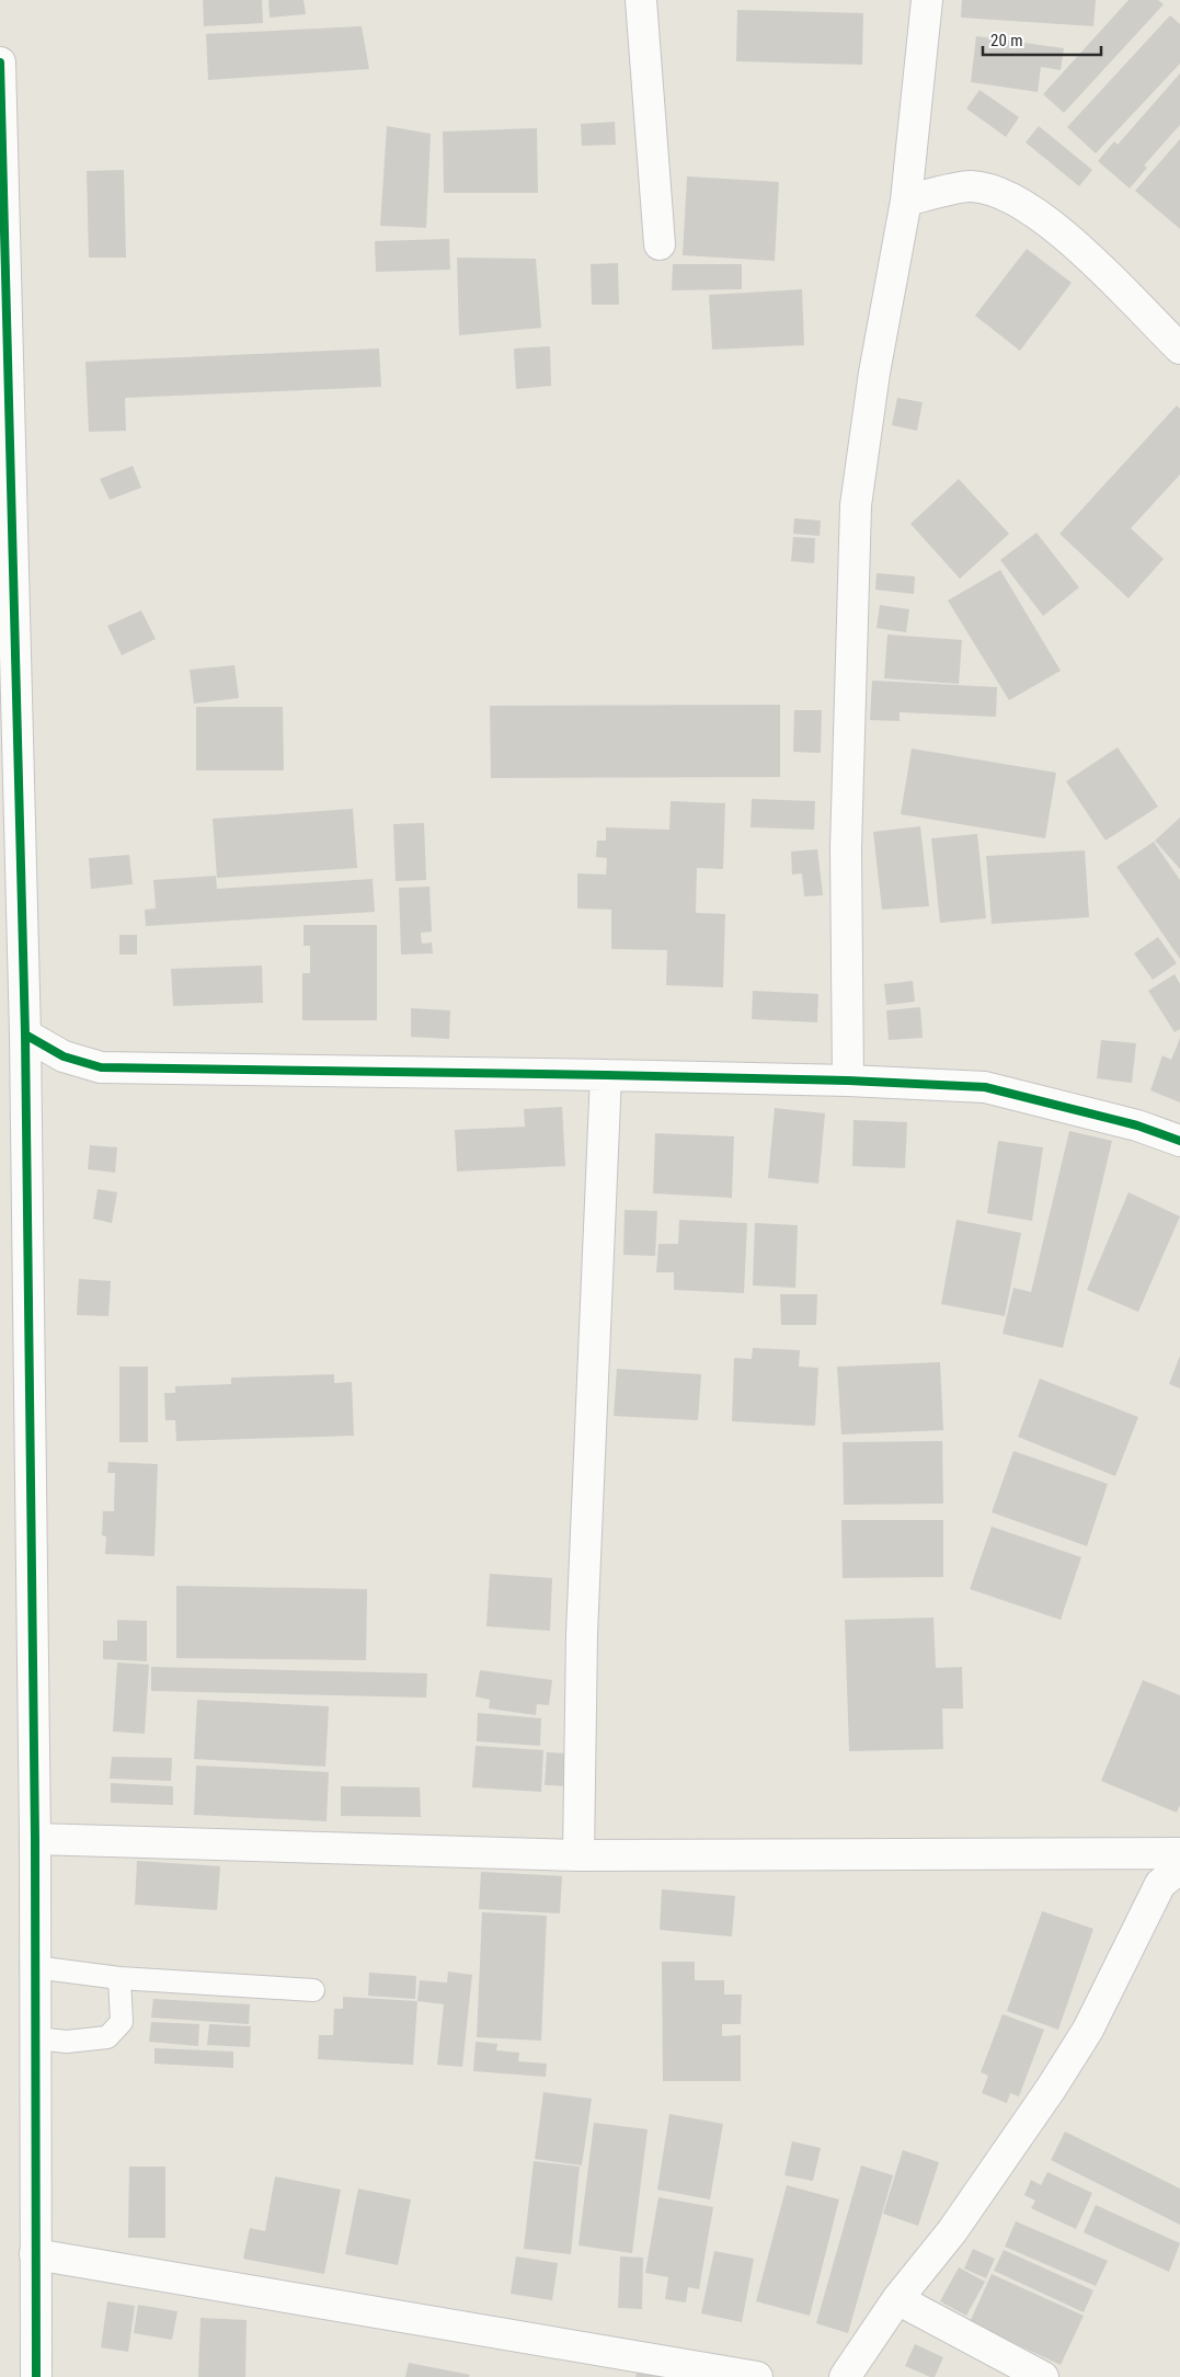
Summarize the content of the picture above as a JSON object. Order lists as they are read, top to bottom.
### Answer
{
  "scale_bar": "20 m"
}
